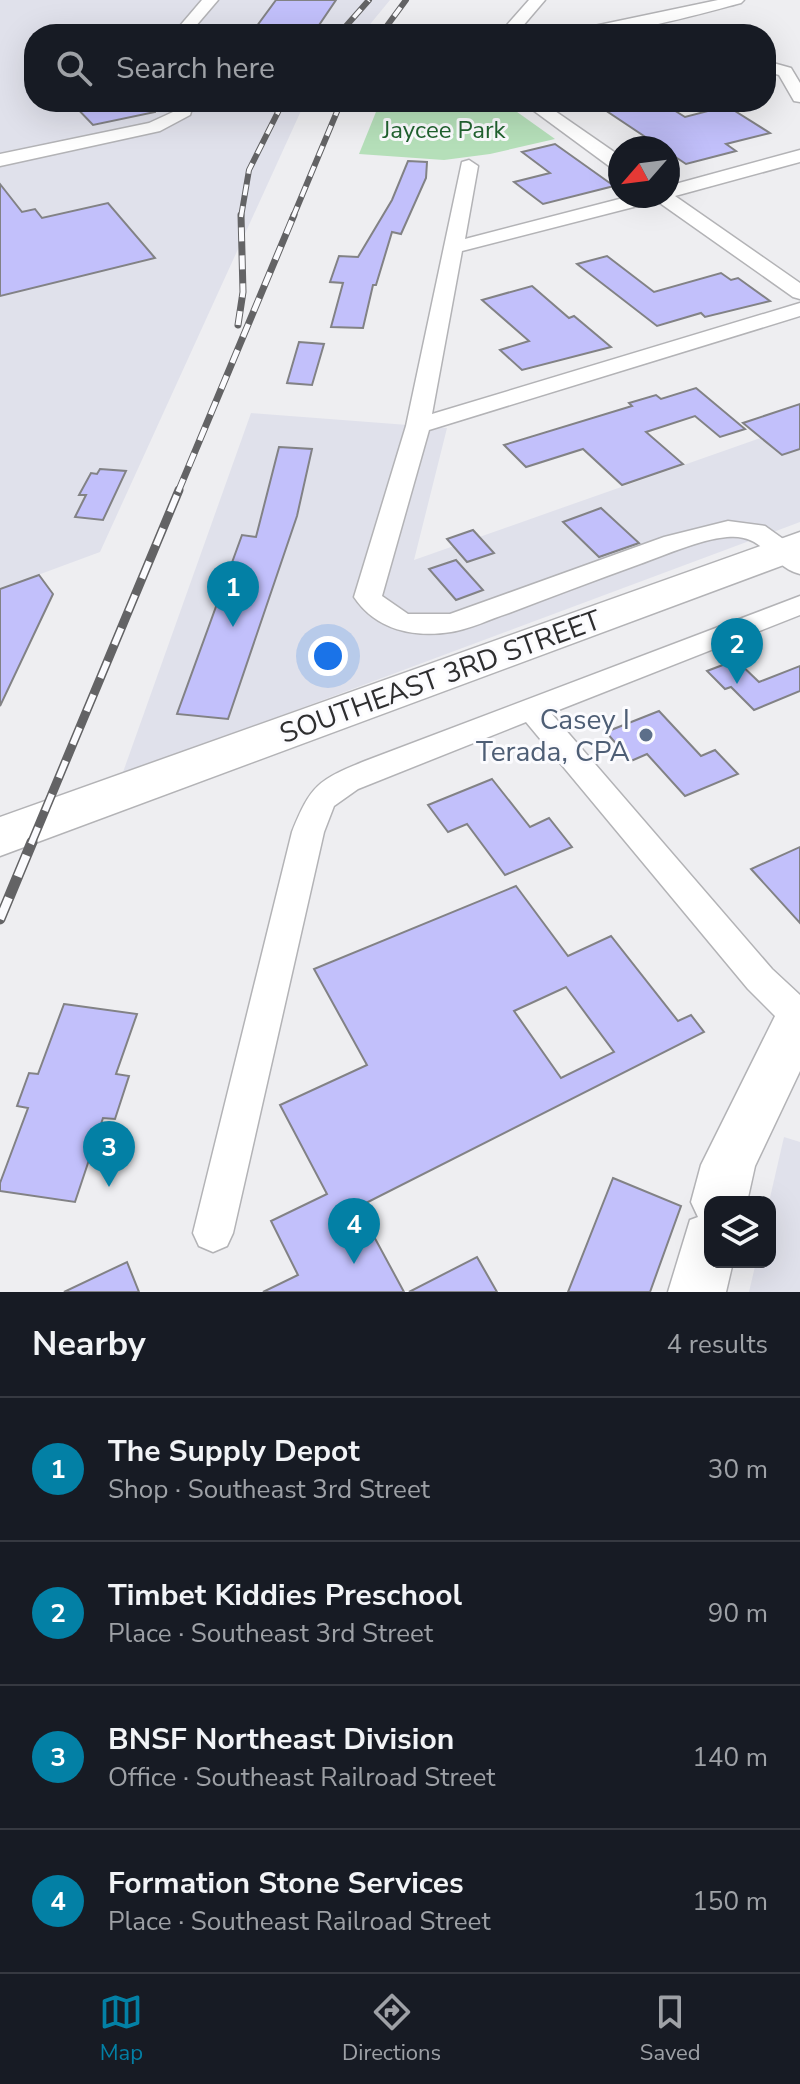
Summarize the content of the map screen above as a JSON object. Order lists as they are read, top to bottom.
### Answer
{
  "streets": {
    "main road": ["SOUTHEAST 3RD STREET"]
  },
  "parks": ["Jaycee Park"],
  "places": ["Casey I Terada, CPA"],
  "north": "bottom left",
  "page": {
    "search": "Search here",
    "pins": [
      "1",
      "2",
      "3",
      "4"
    ],
    "heading": ["Nearby", "4 results"],
    "list": [
      {
        "mark": "1",
        "name": "The Supply Depot",
        "note": "Shop · Southeast 3rd Street",
        "value": "30 m"
      },
      {
        "mark": "2",
        "name": "Timbet Kiddies Preschool",
        "note": "Place · Southeast 3rd Street",
        "value": "90 m"
      },
      {
        "mark": "3",
        "name": "BNSF Northeast Division",
        "note": "Office · Southeast Railroad Street",
        "value": "140 m"
      },
      {
        "mark": "4",
        "name": "Formation Stone Services",
        "note": "Place · Southeast Railroad Street",
        "value": "150 m"
      }
    ],
    "nav": ["Map", "Directions", "Saved"]
  }
}
